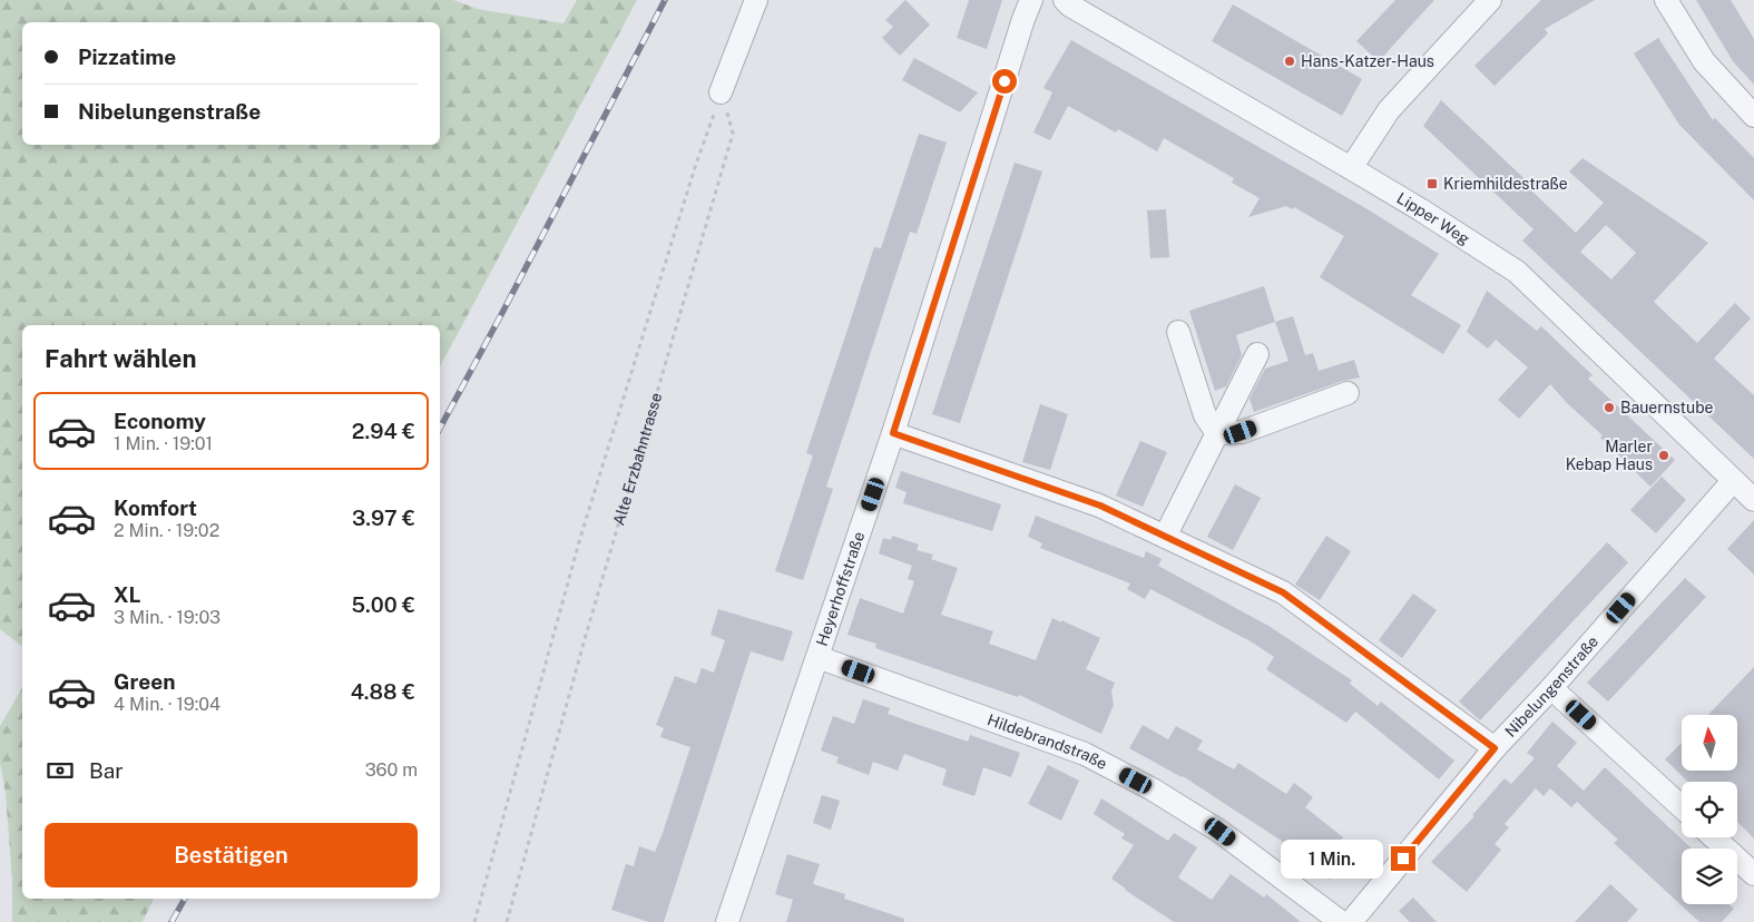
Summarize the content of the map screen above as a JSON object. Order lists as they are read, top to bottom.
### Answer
{
  "streets": {
    "street": [
      "Lipper Weg",
      "Heyerhoffstraße",
      "Nibelungenstraße",
      "Hildebrandstraße"
    ],
    "path": ["Alte Erzbahntrasse"]
  },
  "crossings": [
    ["Lipper Weg", "Nibelungenstraße"],
    ["Heyerhoffstraße", "Hildebrandstraße"]
  ],
  "places": {
    "other": ["Hans-Katzer-Haus", "Bauernstube", "Marler Kebap Haus"],
    "transit": ["Kriemhildestraße"]
  },
  "north": "top",
  "page": {
    "banner": ["Pizzatime", "Nibelungenstraße"],
    "heading": "Fahrt wählen",
    "list": [
      {
        "name": "Economy",
        "note": "1 Min. · 19:01",
        "value": "2.94 €"
      },
      {
        "name": "Komfort",
        "note": "2 Min. · 19:02",
        "value": "3.97 €"
      },
      {
        "name": "XL",
        "note": "3 Min. · 19:03",
        "value": "5.00 €"
      },
      {
        "name": "Green",
        "note": "4 Min. · 19:04",
        "value": "4.88 €"
      }
    ],
    "pay": ["Bar", "360 m"],
    "buttons": "Bestätigen",
    "bubble": "1 Min."
  }
}
